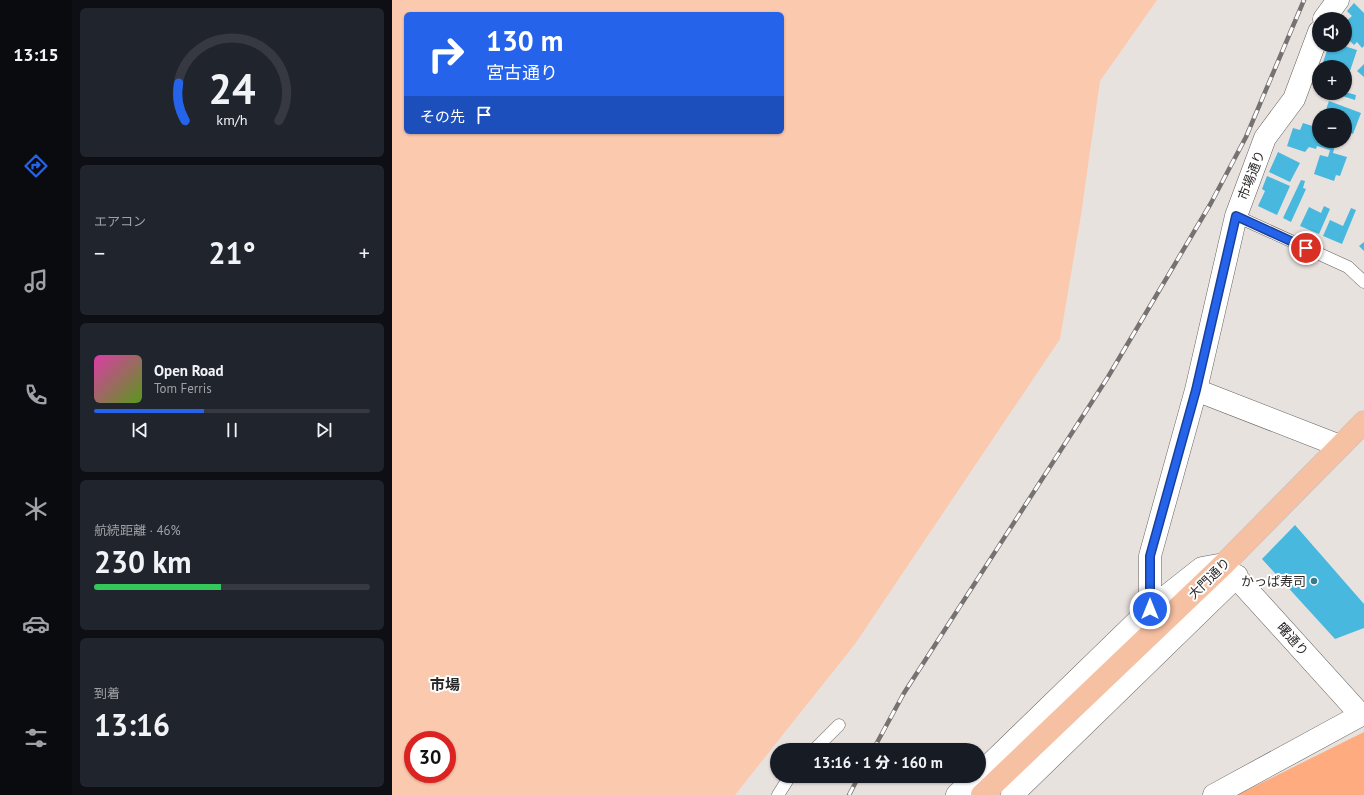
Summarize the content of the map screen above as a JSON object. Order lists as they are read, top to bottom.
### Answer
{
  "streets": {
    "highway": ["大門通り"],
    "street": ["市場通り", "曙通り"]
  },
  "crossings": [
    ["大門通り", "曙通り"]
  ],
  "districts": ["市場"],
  "places": ["かっぱ寿司"],
  "page": {
    "tabs": "13:15",
    "map_buttons": ["+", "−"],
    "turn": ["130 m", "宮古通り"],
    "then": "その先",
    "tile": [
      "エアコン",
      ["航続距離 · 46%", "230 km"],
      ["到着", "13:16"]
    ],
    "heat": ["−", "21°", "+"],
    "song": ["Open Road", "Tom Ferris"],
    "limit": "30",
    "trip": "13:16 · 1 分 · 160 m",
    "gauge": ["24", "km/h"]
  }
}
